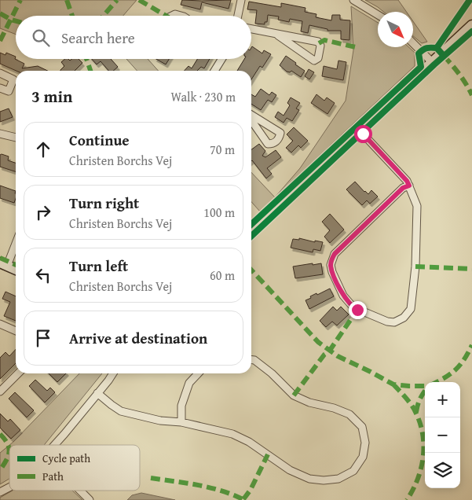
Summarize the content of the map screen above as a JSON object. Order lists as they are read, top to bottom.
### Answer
{
  "legend": ["Cycle path", "Path"],
  "north": "bottom right",
  "page": {
    "search": "Search here",
    "heading": ["3 min", "Walk · 230 m"],
    "list": [
      ["Continue", "Christen Borchs Vej", "70 m"],
      ["Turn right", "Christen Borchs Vej", "100 m"],
      ["Turn left", "Christen Borchs Vej", "60 m"],
      "Arrive at destination"
    ],
    "map_buttons": ["+", "−"]
  }
}
